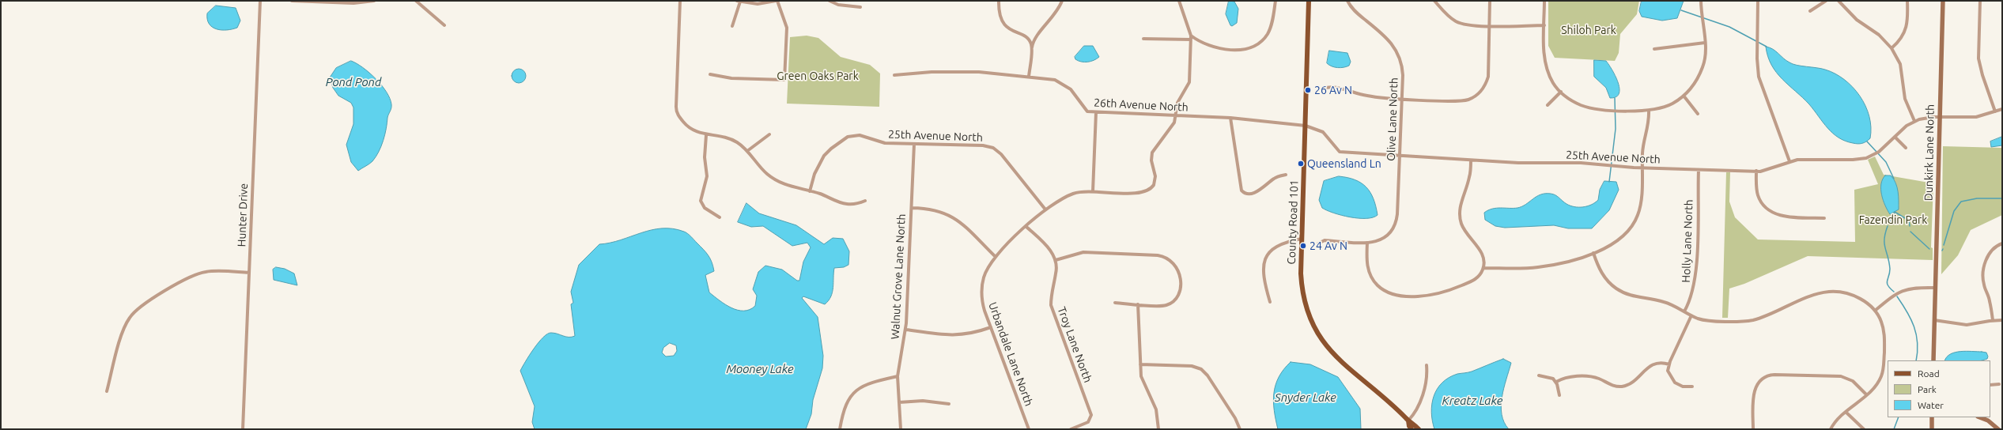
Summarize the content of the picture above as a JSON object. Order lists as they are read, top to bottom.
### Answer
{
  "streets": {
    "main road": ["County Road 101"],
    "street": [
      "26th Avenue North",
      "Olive Lane North",
      "25th Avenue North",
      "Dunkirk Lane North",
      "Hunter Drive",
      "Holly Lane North",
      "Walnut Grove Lane North",
      "Troy Lane North",
      "Urbandale Lane North"
    ]
  },
  "crossings": [
    ["26th Avenue North", "25th Avenue North"],
    ["26th Avenue North", "County Road 101"],
    ["26th Avenue North", "Urbandale Lane North"],
    ["Olive Lane North", "25th Avenue North"],
    ["25th Avenue North", "County Road 101"],
    ["25th Avenue North", "Holly Lane North"],
    ["25th Avenue North", "Walnut Grove Lane North"],
    ["25th Avenue North", "Urbandale Lane North"],
    ["Troy Lane North", "Urbandale Lane North"]
  ],
  "water": [
    "Pond Pond",
    "Mooney Lake",
    "Snyder Lake",
    "Kreatz Lake"
  ],
  "parks": ["Shiloh Park", "Green Oaks Park", "Fazendin Park"],
  "places": ["26 Av N", "Queensland Ln", "24 Av N"],
  "legend": ["Road", "Park", "Water"]
}
